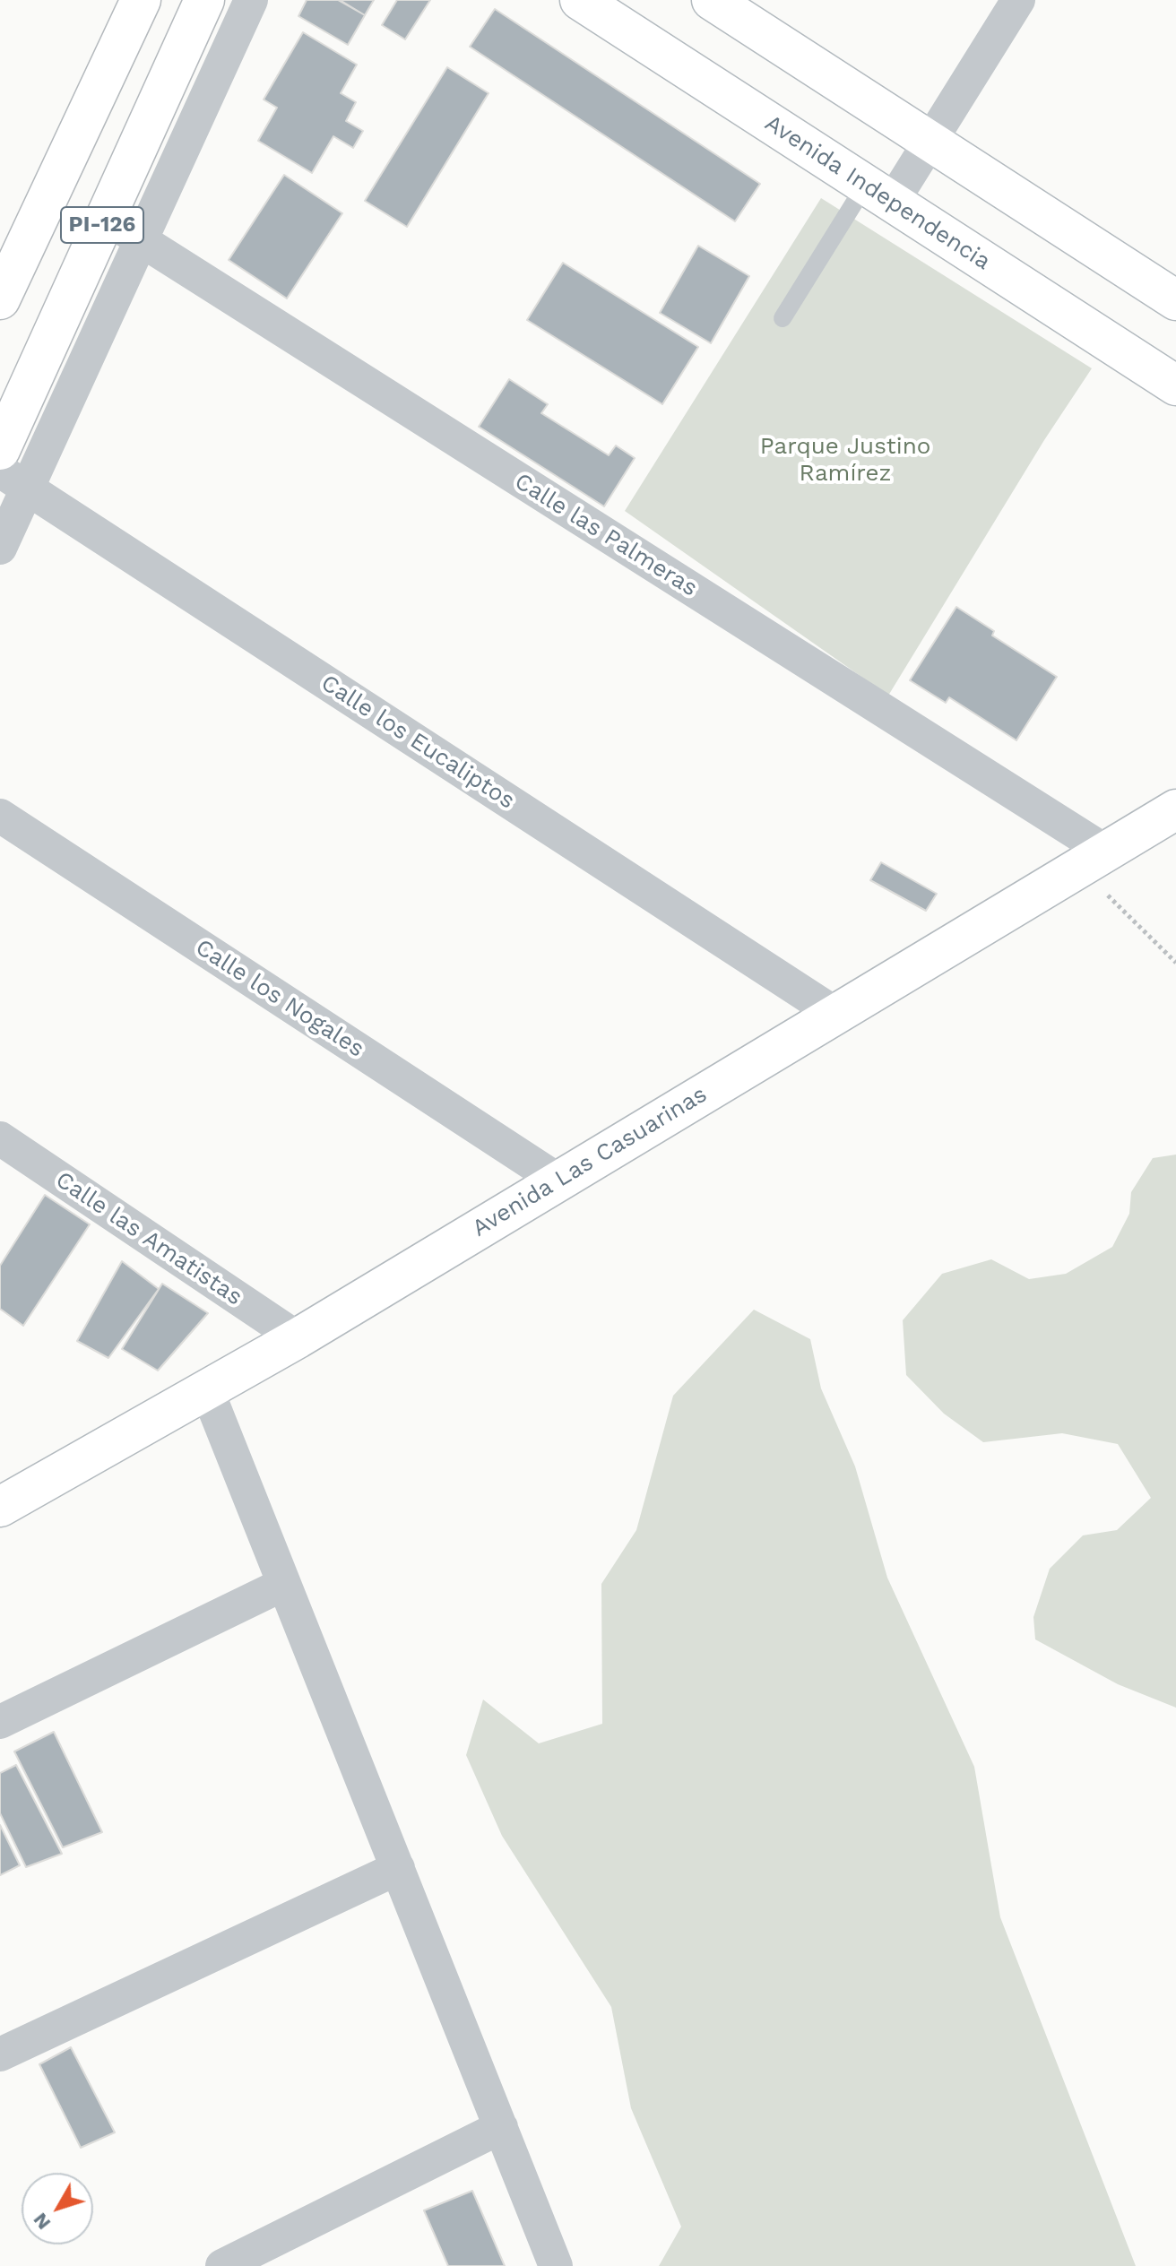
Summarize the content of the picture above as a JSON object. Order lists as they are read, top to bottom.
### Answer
{
  "streets": {
    "main road": ["Avenida Independencia", "PI-126", "Avenida Las Casuarinas"],
    "street": [
      "Calle las Palmeras",
      "Calle los Eucaliptos",
      "Calle los Nogales",
      "Calle las Amatistas"
    ]
  },
  "crossings": [
    ["PI-126", "Calle las Palmeras"],
    ["Calle las Palmeras", "Avenida Las Casuarinas"],
    ["Calle los Eucaliptos", "Avenida Las Casuarinas"],
    ["Calle los Nogales", "Avenida Las Casuarinas"],
    ["Avenida Las Casuarinas", "Calle las Amatistas"]
  ],
  "parks": ["Parque Justino Ramírez"],
  "north": "bottom left"
}
